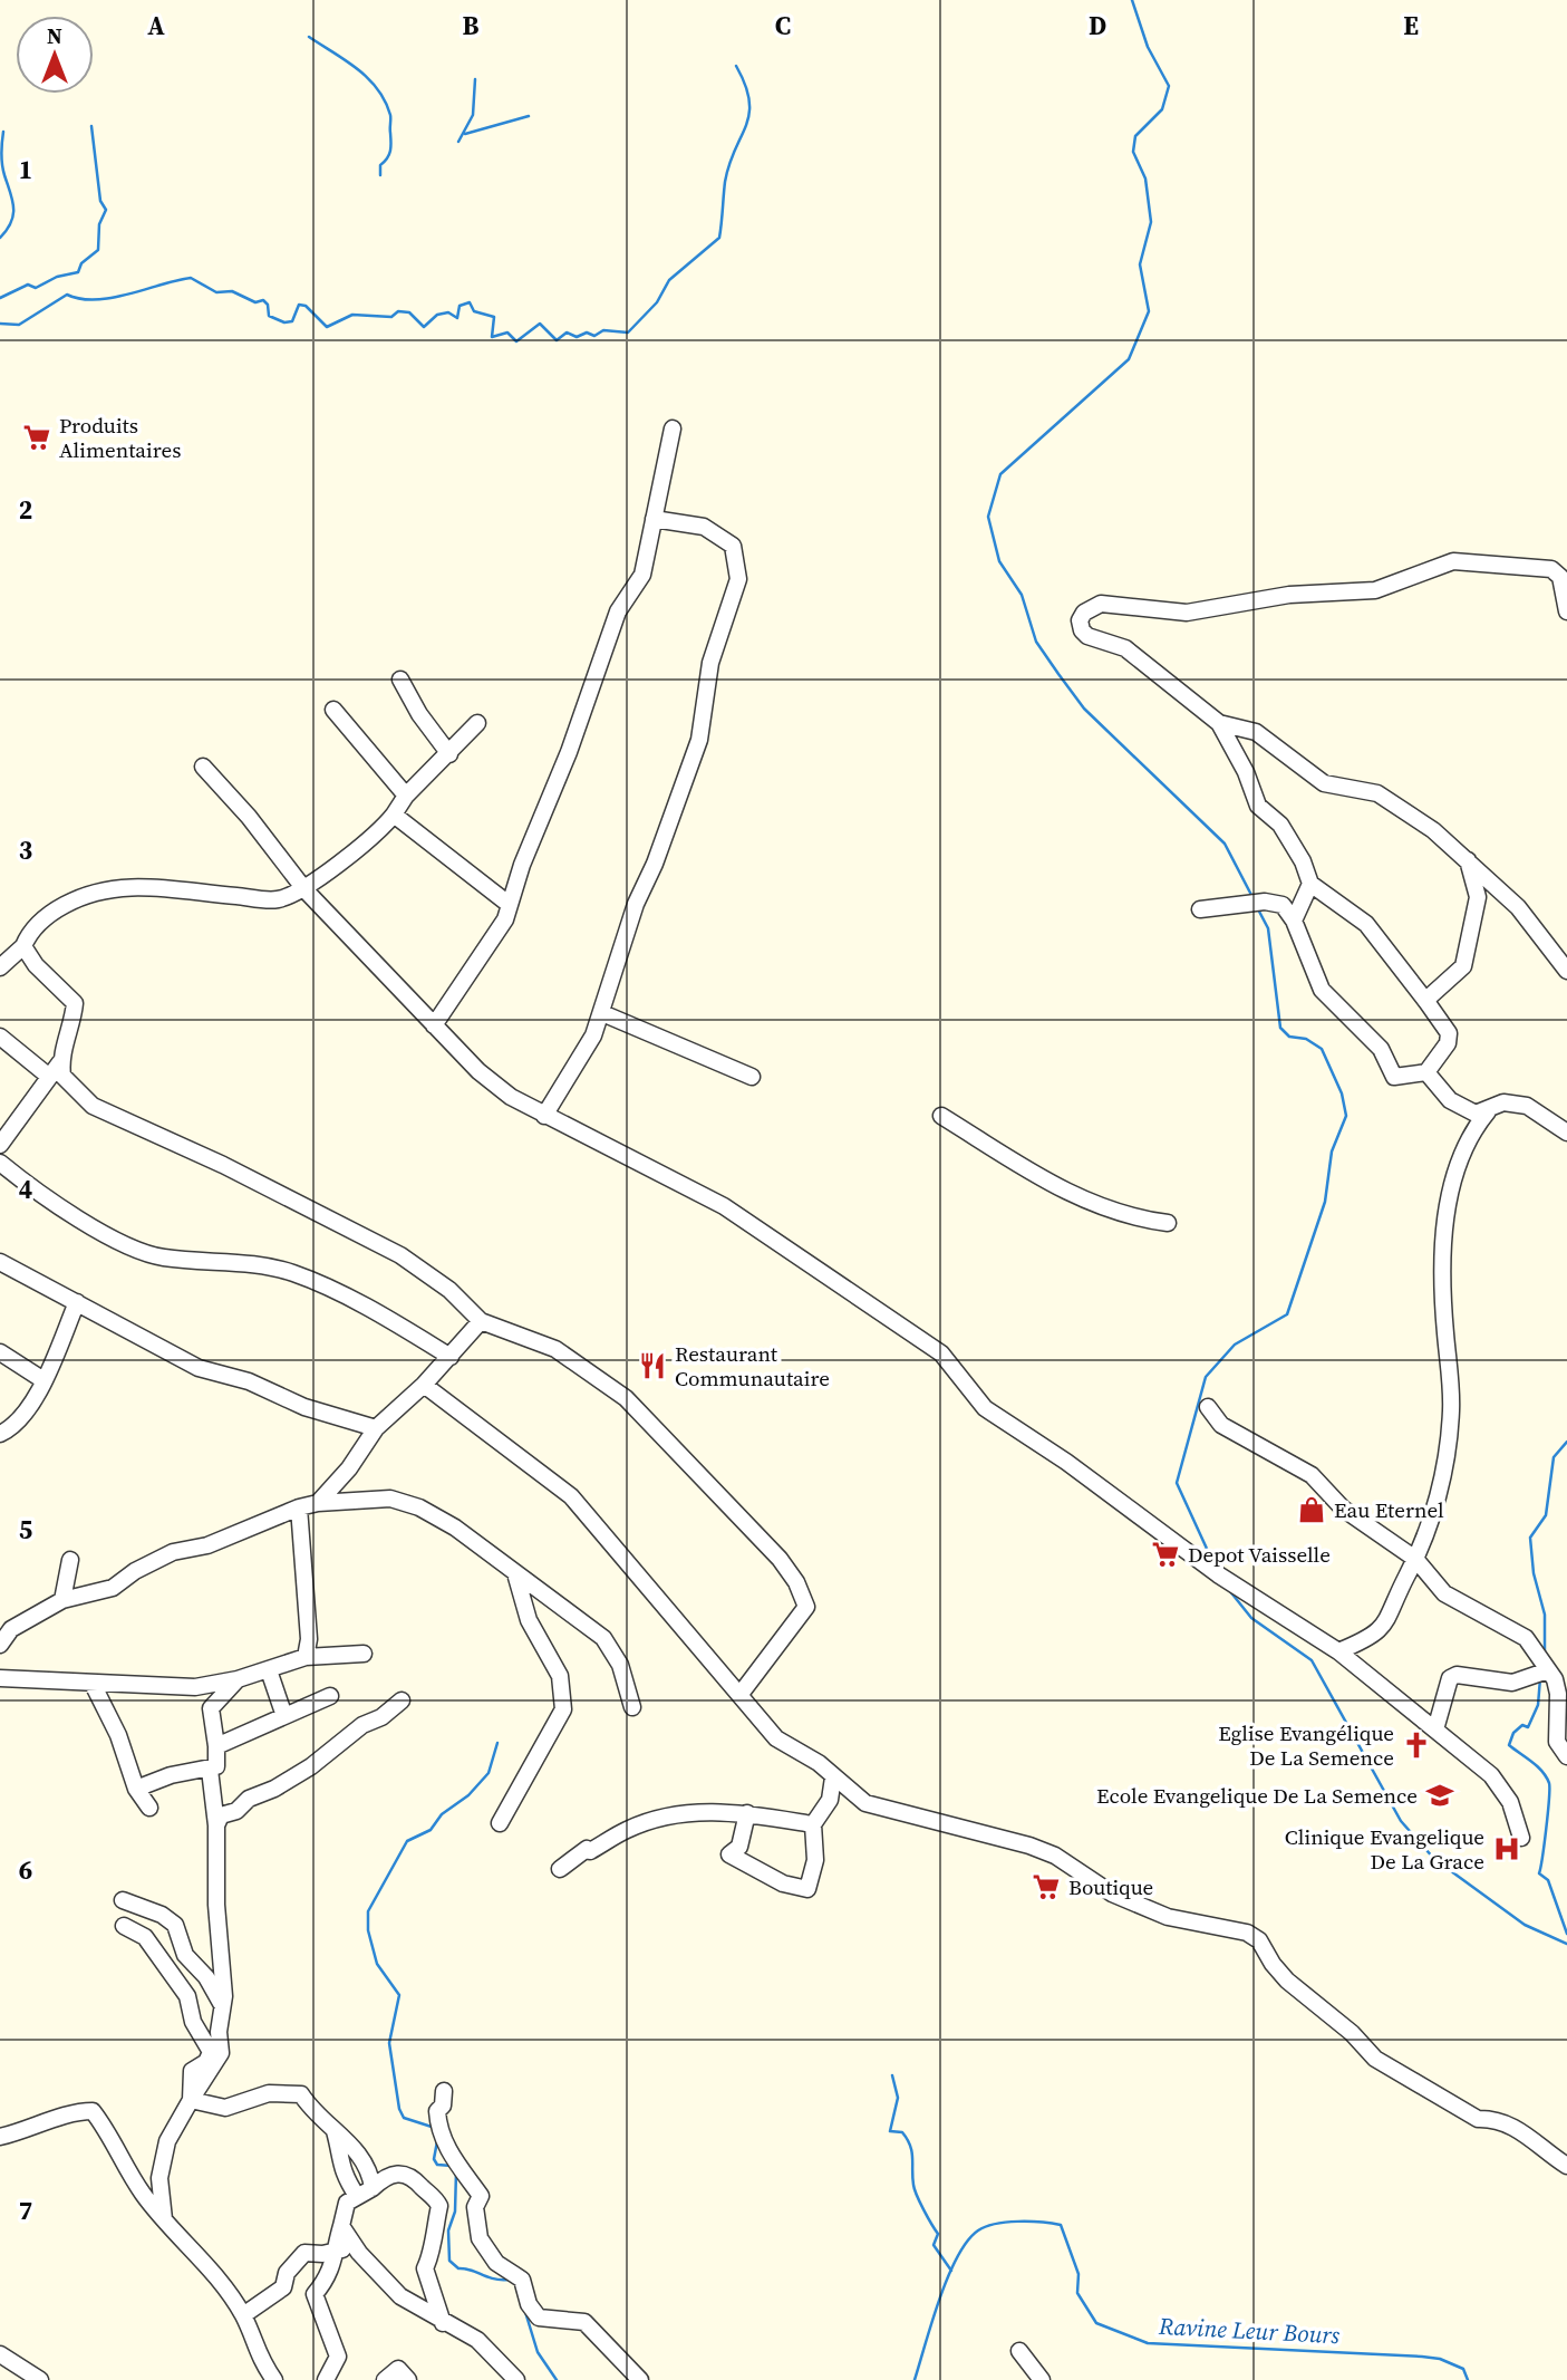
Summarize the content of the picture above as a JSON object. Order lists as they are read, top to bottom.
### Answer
{
  "water": ["Ravine Leur Bours"],
  "places": {
    "supermarket": ["Produits Alimentaires", "Depot Vaisselle", "Boutique"],
    "restaurant": ["Restaurant Communautaire"],
    "shop": ["Eau Eternel"],
    "church": ["Eglise Evangélique De La Semence"],
    "school or university": ["Ecole Evangelique De La Semence"],
    "hospital": ["Clinique Evangelique De La Grace"]
  },
  "north": "top",
  "grid": {
    "columns": [
      "A",
      "B",
      "C",
      "D",
      "E"
    ],
    "rows": [
      "1",
      "2",
      "3",
      "4",
      "5",
      "6",
      "7"
    ]
  }
}
